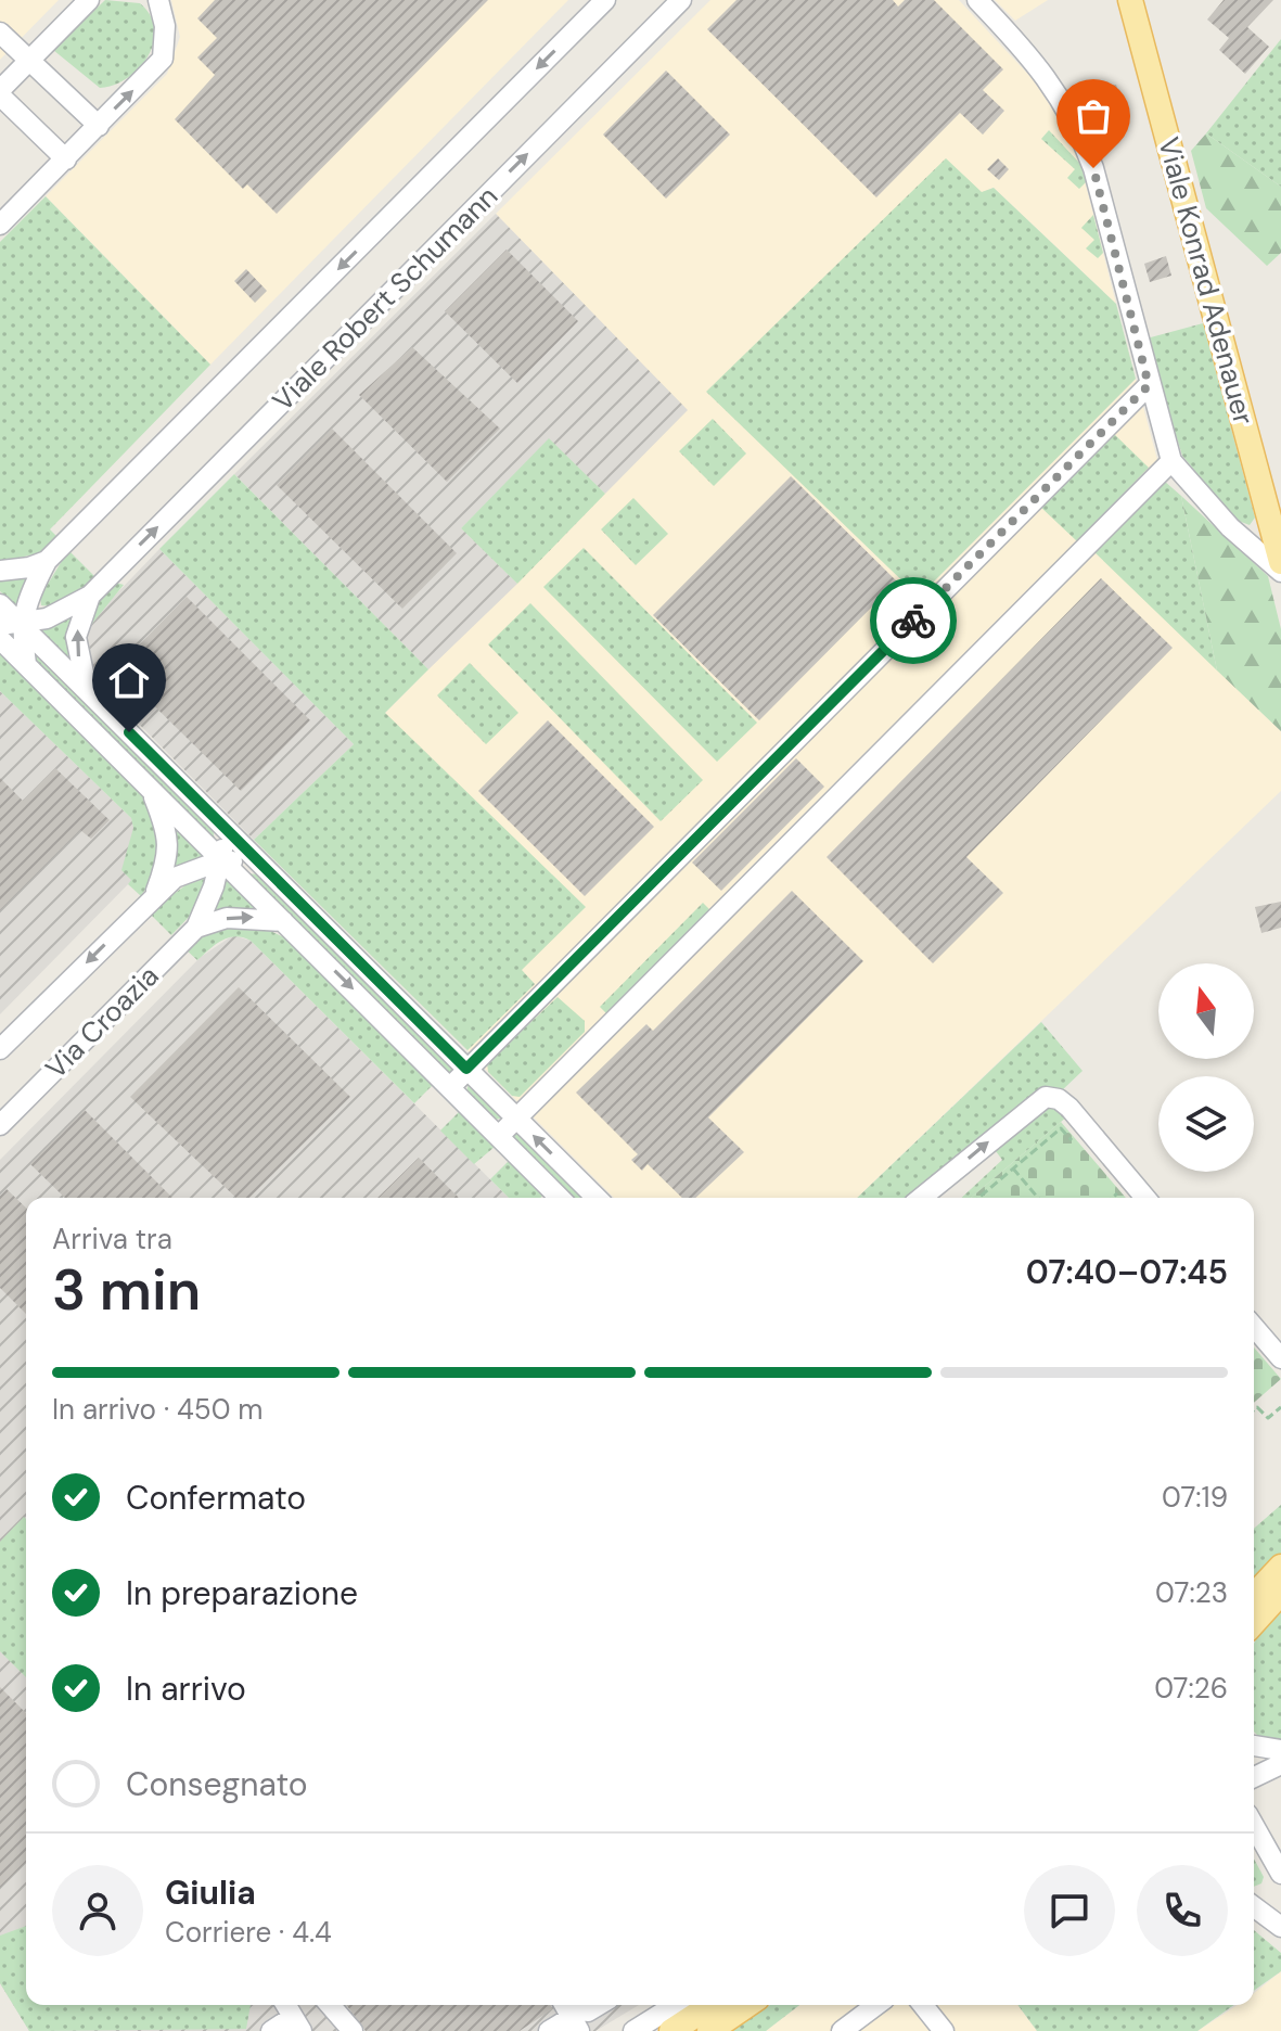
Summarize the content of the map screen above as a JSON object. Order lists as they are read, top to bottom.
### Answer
{
  "streets": {
    "main road": ["Viale Konrad Adenauer"],
    "street": ["Viale Robert Schumann", "Via Croazia"]
  },
  "north": "top",
  "page": {
    "heading": ["3 min", "Arriva tra", "07:40–07:45"],
    "panel": ["Giulia", "Corriere · 4.4"],
    "bar": "In arrivo · 450 m",
    "list": [
      ["Confermato", "07:19"],
      ["In preparazione", "07:23"],
      ["In arrivo", "07:26"],
      "Consegnato"
    ]
  }
}
